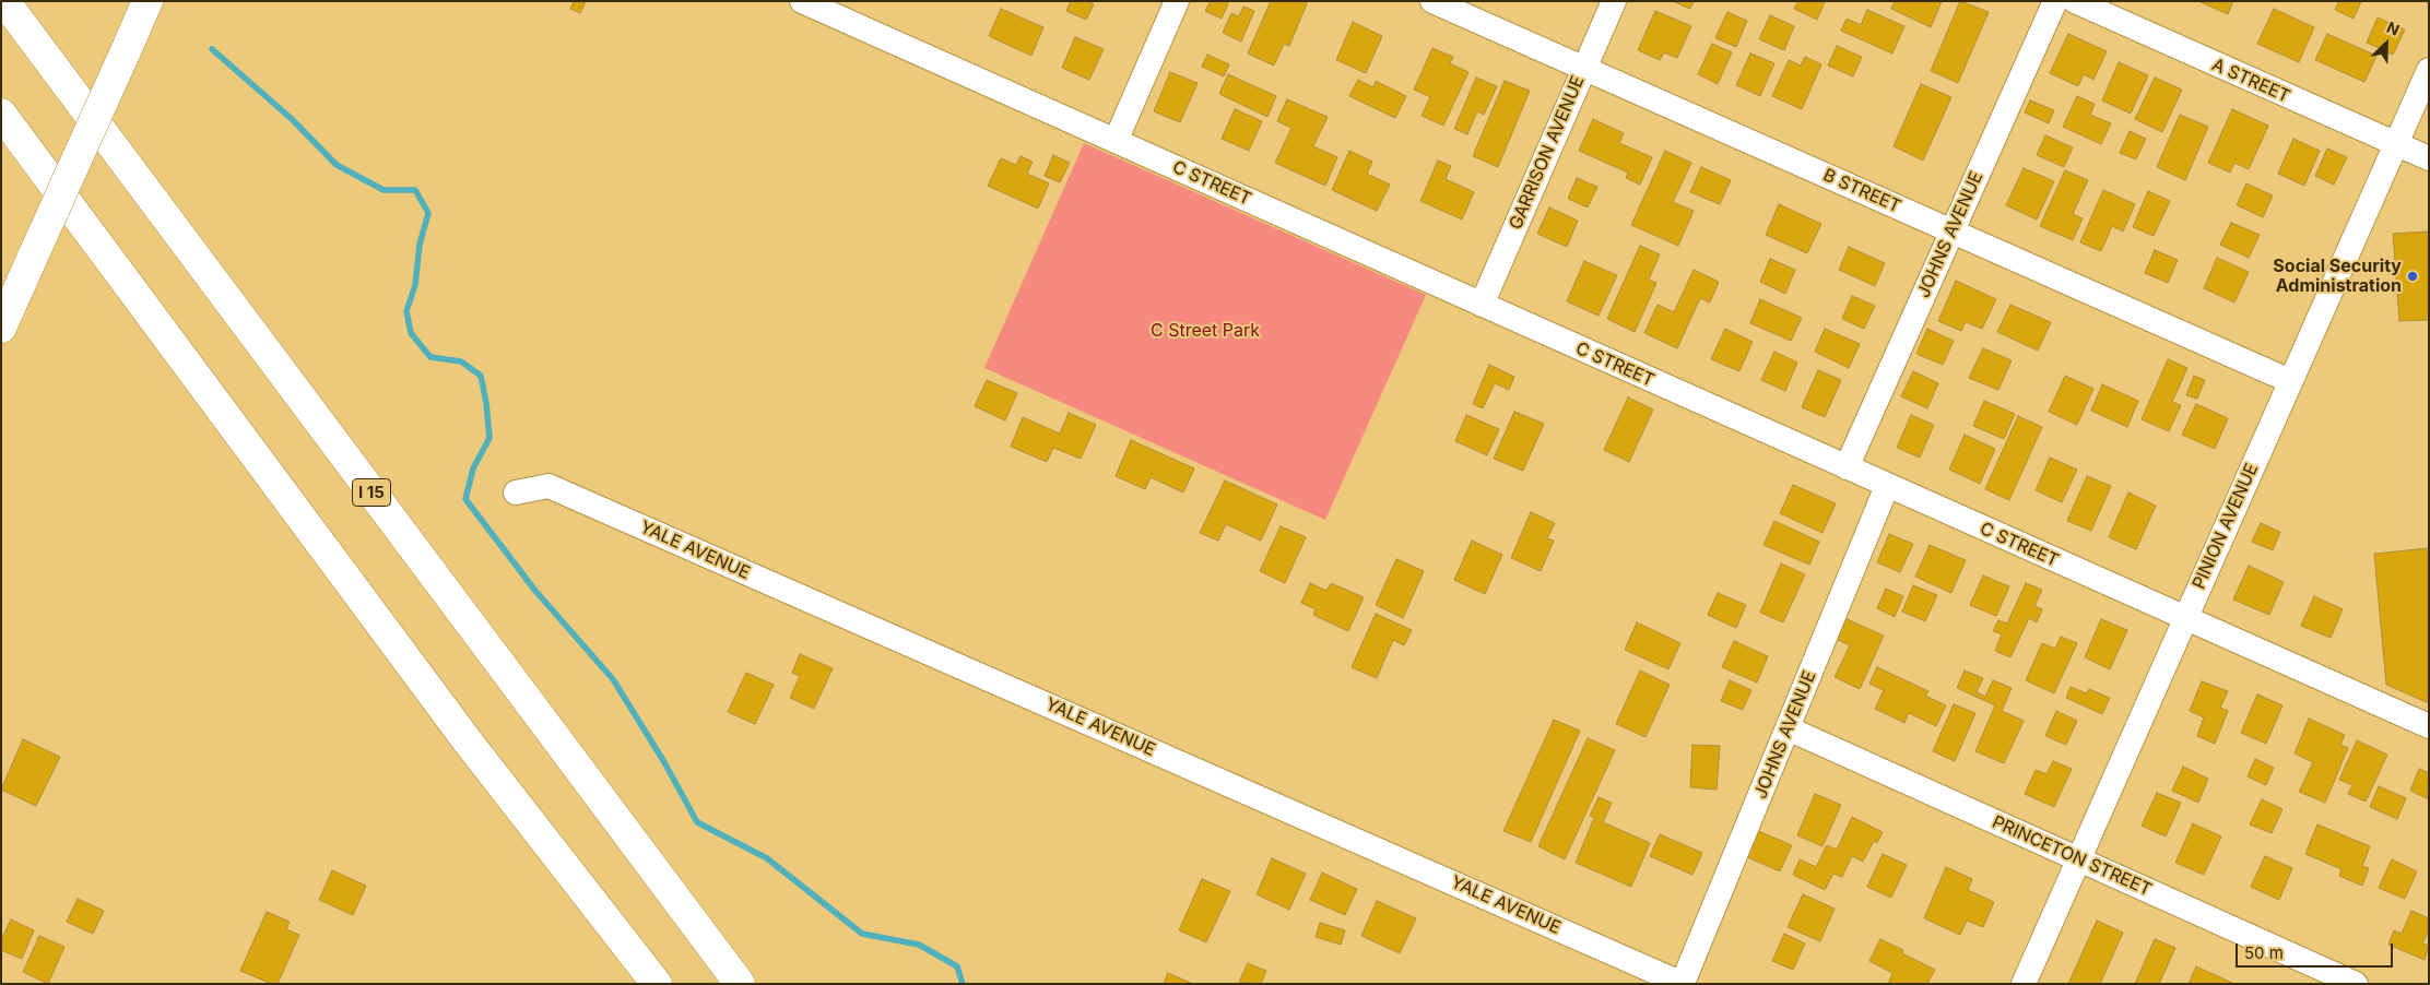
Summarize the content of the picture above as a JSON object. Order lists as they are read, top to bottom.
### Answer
{
  "streets": {
    "main road": ["I 15"],
    "street": [
      "A STREET",
      "GARRISON AVENUE",
      "C STREET",
      "B STREET",
      "JOHNS AVENUE",
      "PINION AVENUE",
      "YALE AVENUE",
      "PRINCETON STREET"
    ]
  },
  "crossings": [
    ["A STREET", "PINION AVENUE"],
    ["GARRISON AVENUE", "C STREET"],
    ["GARRISON AVENUE", "B STREET"],
    ["C STREET", "JOHNS AVENUE"],
    ["C STREET", "PINION AVENUE"],
    ["B STREET", "JOHNS AVENUE"],
    ["B STREET", "PINION AVENUE"],
    ["JOHNS AVENUE", "YALE AVENUE"],
    ["JOHNS AVENUE", "PRINCETON STREET"],
    ["PINION AVENUE", "PRINCETON STREET"]
  ],
  "parks": ["C Street Park"],
  "places": ["Social Security Administration"],
  "scale_bar": "50 m",
  "north": "top right"
}
